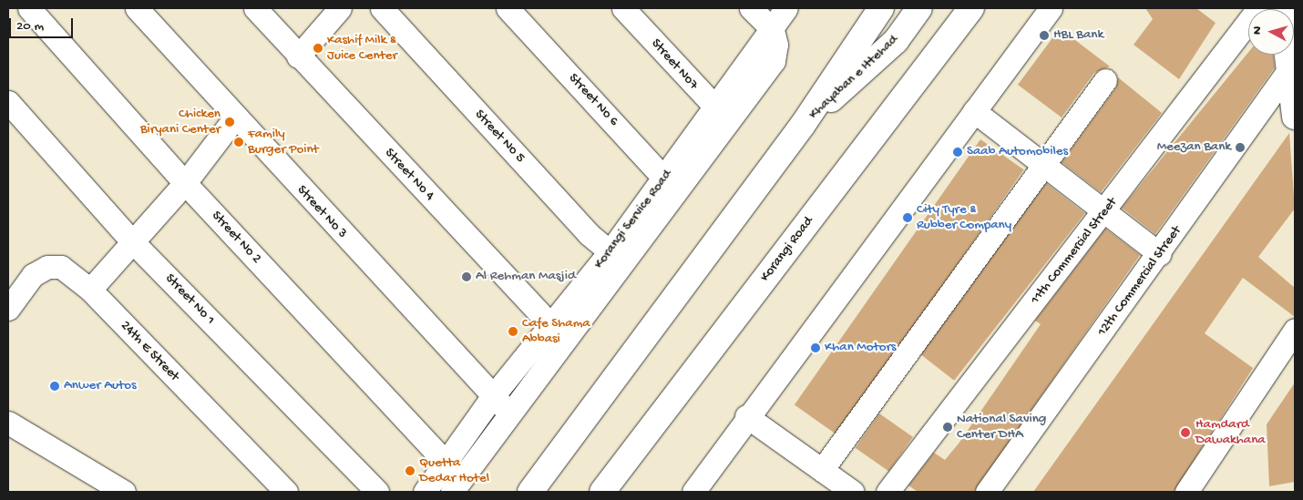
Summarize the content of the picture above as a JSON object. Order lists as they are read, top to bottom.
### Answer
{
  "streets": {
    "main road": ["Khayaban e Ittehad", "Korangi Road"],
    "street": [
      "Street No7",
      "Street No 6",
      "Street No 5",
      "Street No 4",
      "Street No 3",
      "Street No 2",
      "11th Commercial Street",
      "12th Commercial Street",
      "Street No 1",
      "24th E Street"
    ]
  },
  "places": [
    "HBL Bank",
    "Kashif Milk & Juice Center",
    "Chicken Biryani Center",
    "Family Burger Point",
    "Meezan Bank",
    "Saab Automobiles",
    "City Tyre & Rubber Company",
    "Al Rehman Masjid",
    "Cafe Shama Abbasi",
    "Khan Motors",
    "Anwer Autos",
    "National Saving Center DHA",
    "Hamdard Dawakhana",
    "Quetta Dedar Hotel"
  ],
  "scale_bar": "20 m",
  "north": "left"
}
